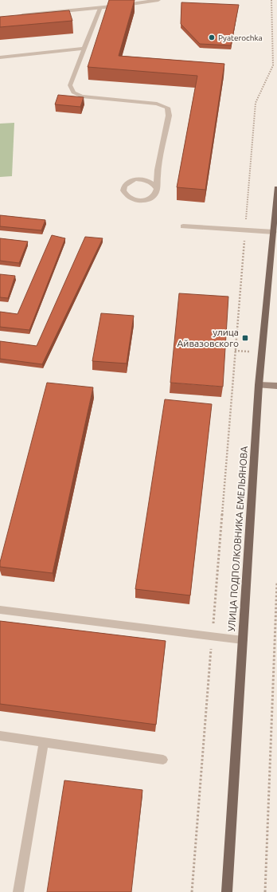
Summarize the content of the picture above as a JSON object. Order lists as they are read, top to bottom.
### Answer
{
  "streets": {
    "main road": ["УЛИЦА ПОДПОЛКОВНИКА ЕМЕЛЬЯНОВА"]
  },
  "places": {
    "other": ["Pyaterochka"],
    "transit": ["улица Айвазовского"]
  }
}
